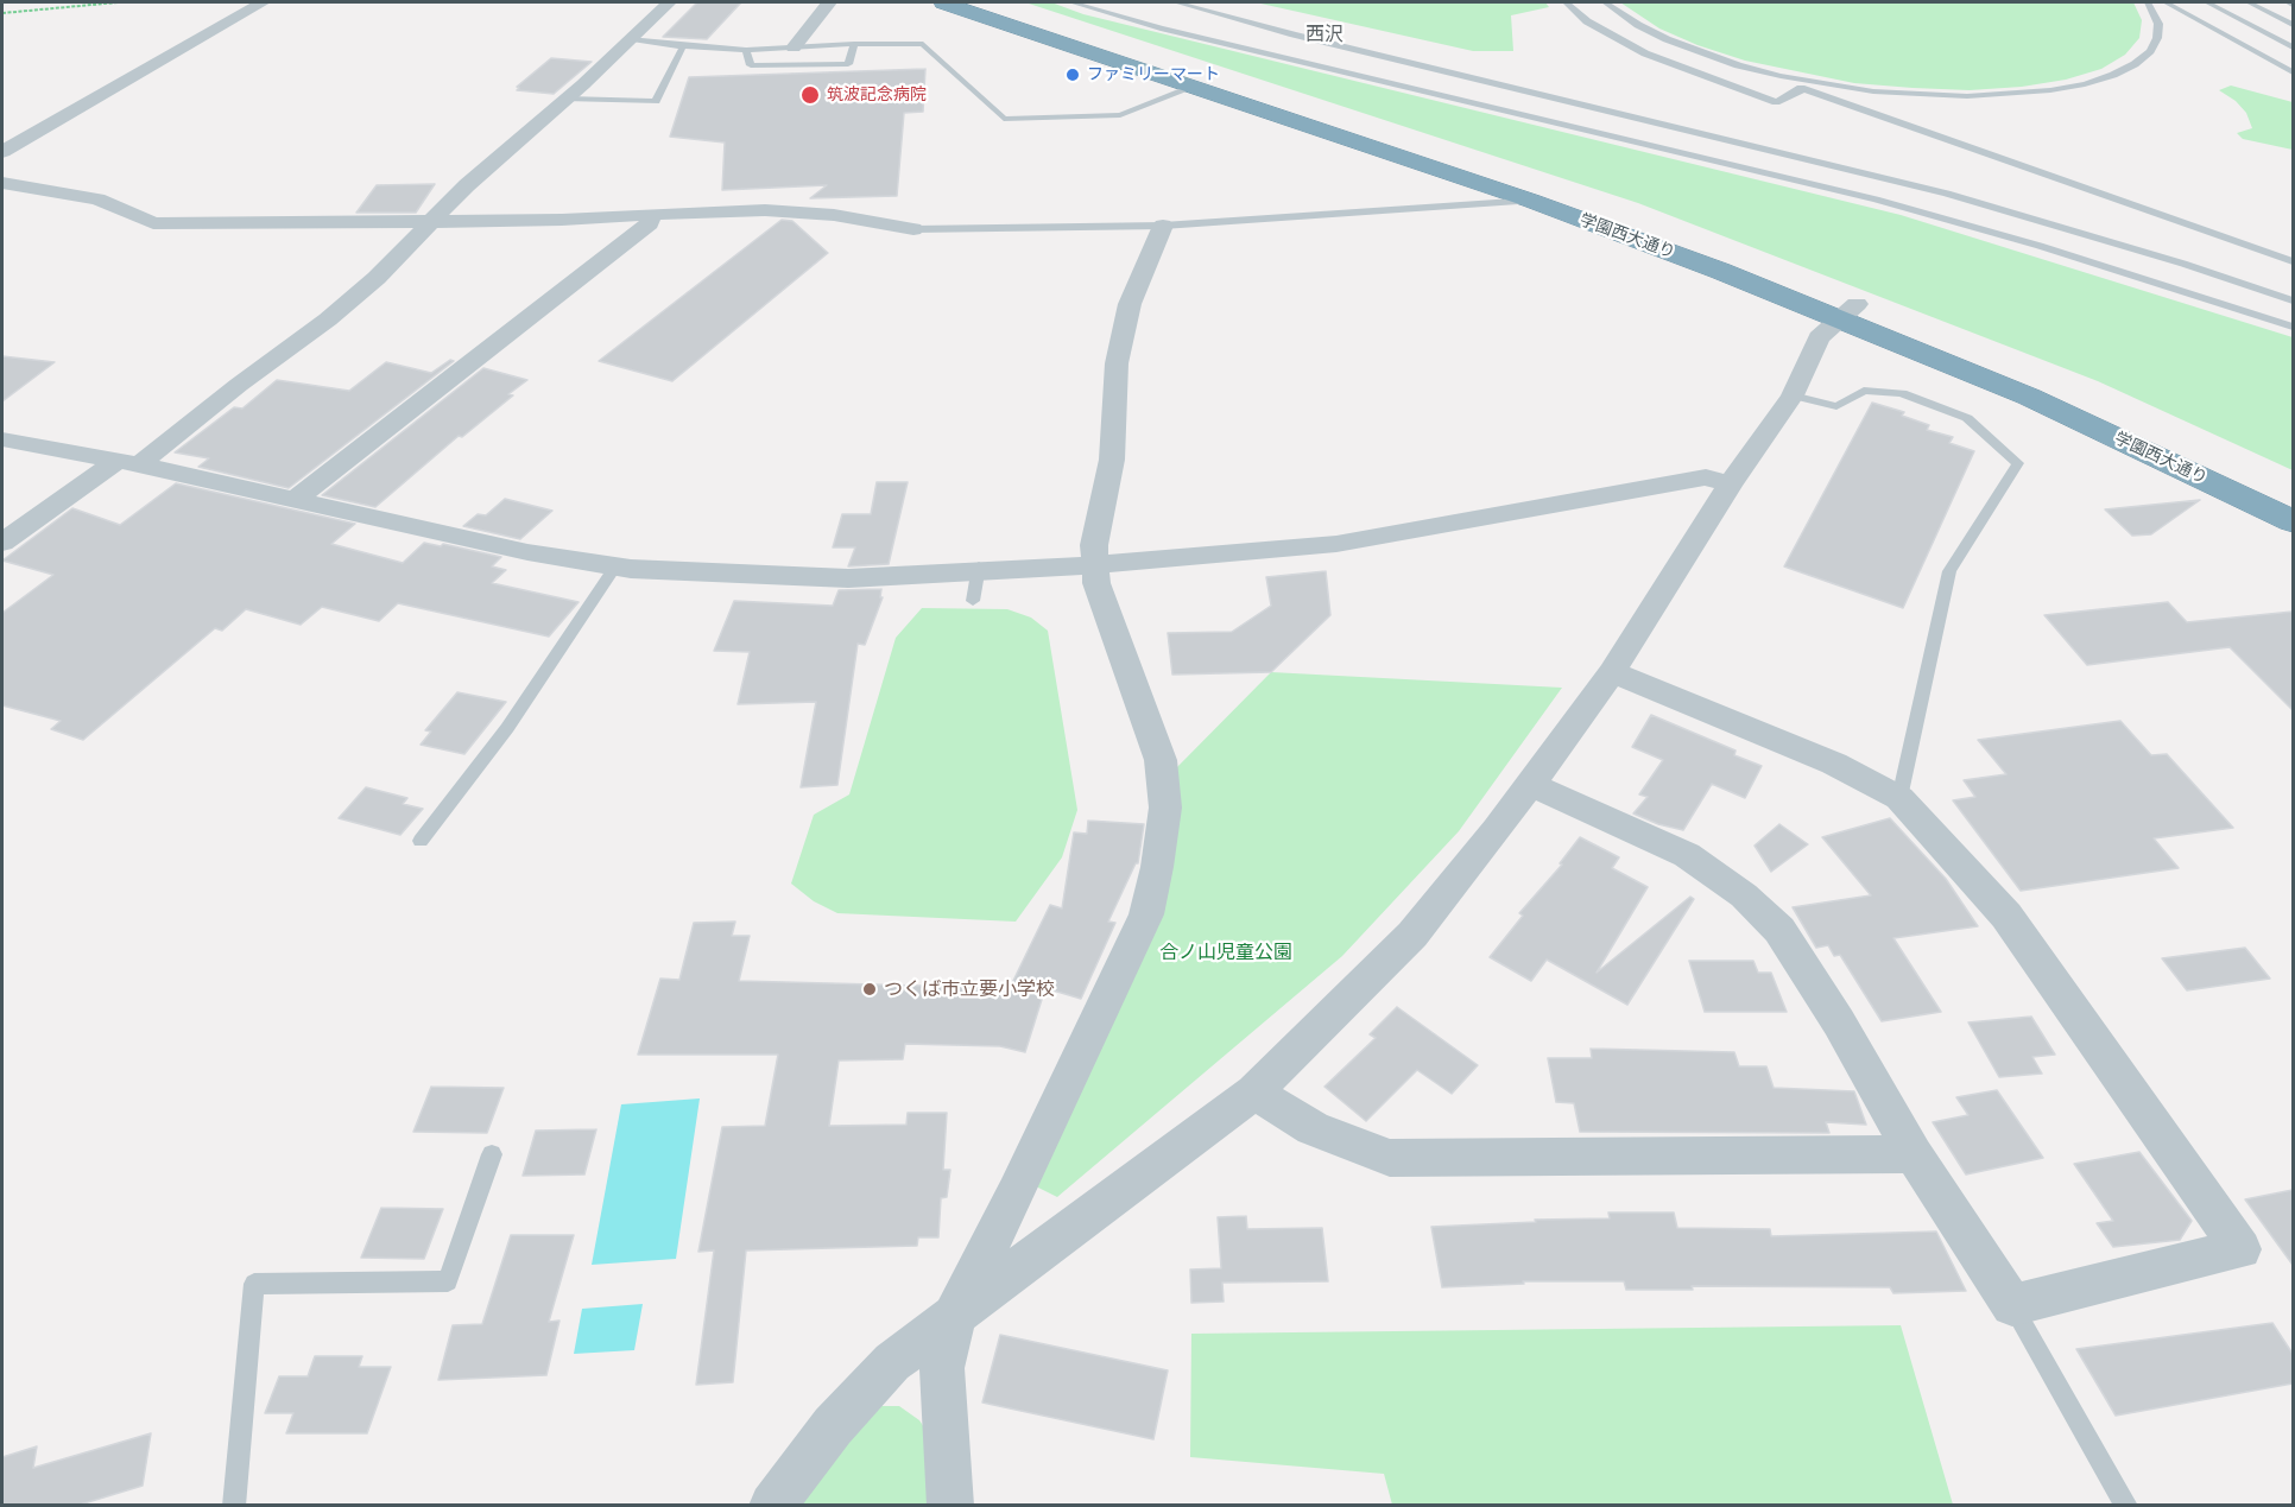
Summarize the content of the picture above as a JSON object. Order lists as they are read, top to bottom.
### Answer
{
  "streets": {
    "highway": ["学園西大通り"]
  },
  "districts": ["西沢"],
  "parks": ["合ノ山児童公園"],
  "places": ["ファミリーマート", "筑波記念病院", "つくば市立要小学校"]
}
